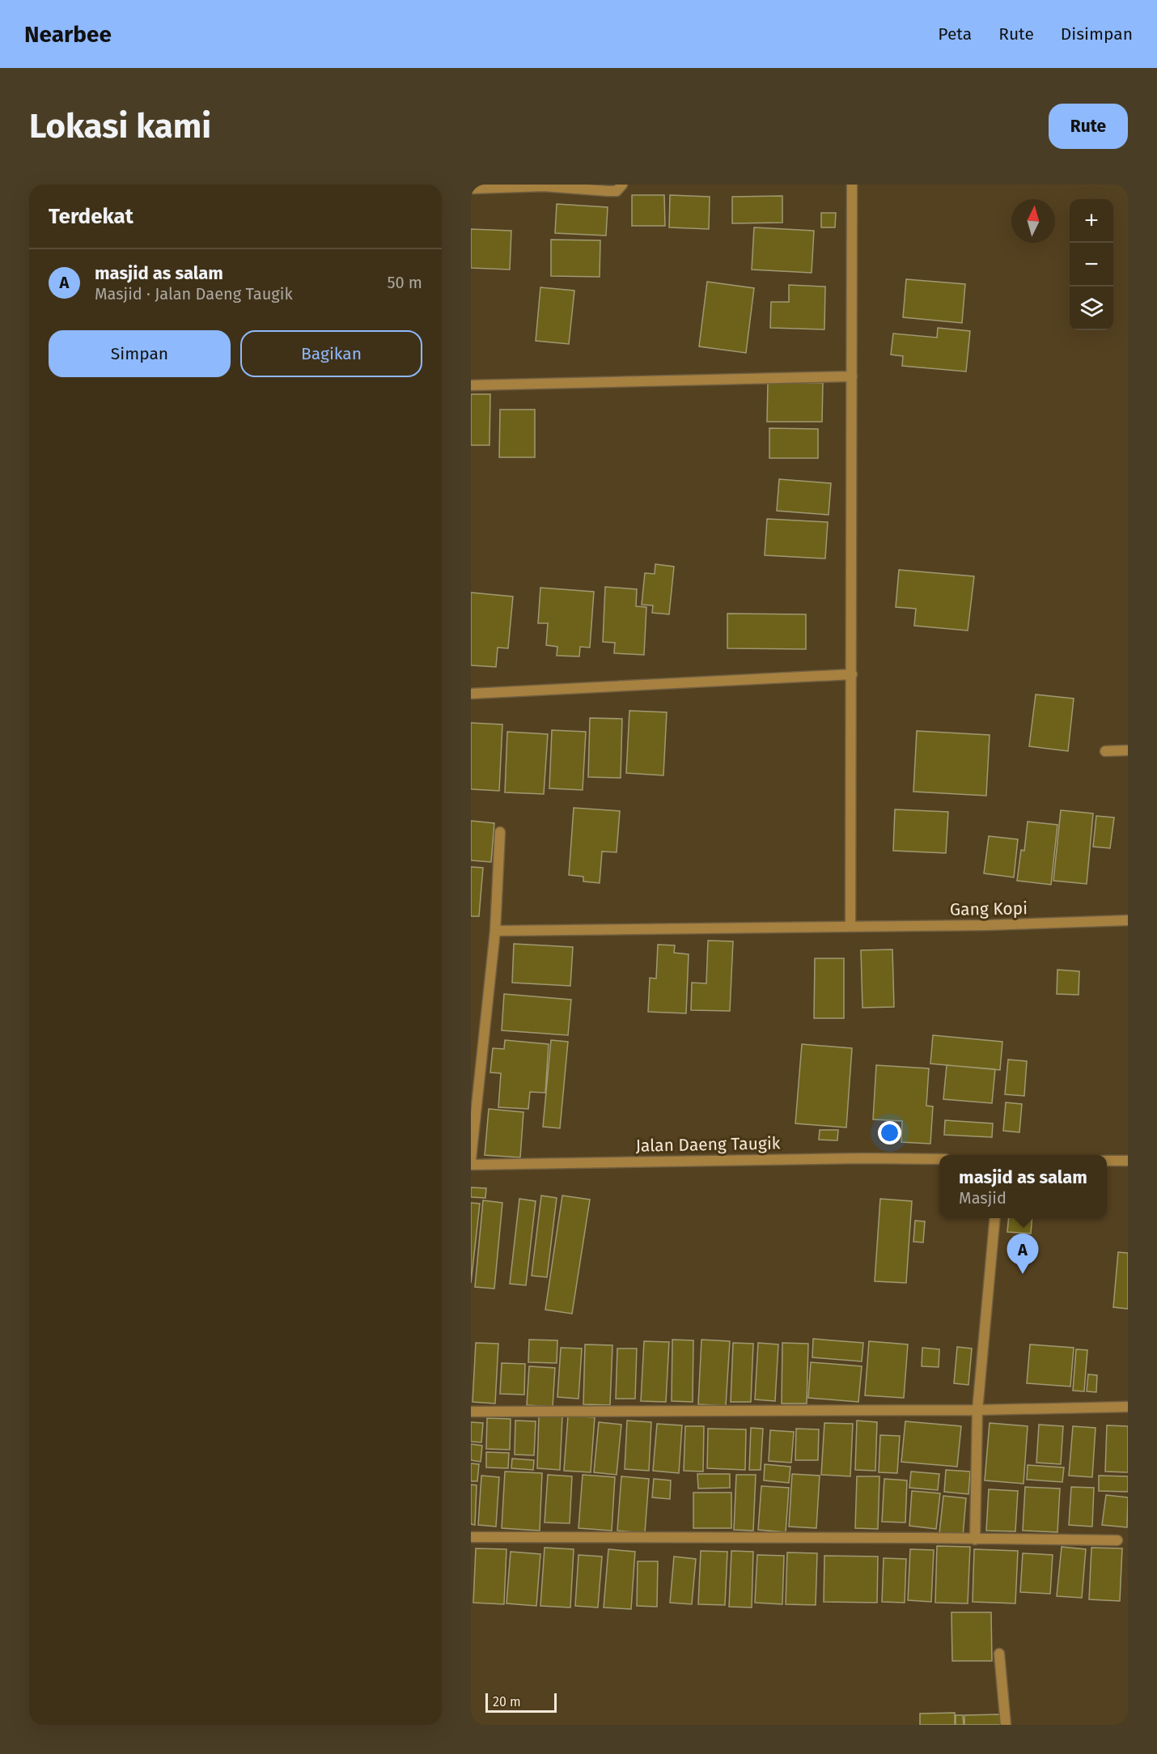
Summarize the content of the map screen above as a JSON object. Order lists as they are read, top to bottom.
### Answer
{
  "streets": {
    "street": ["Gang Kopi", "Jalan Daeng Taugik"]
  },
  "scale_bar": "20 m",
  "north": "top",
  "page": {
    "header": "Nearbee",
    "nav": ["Peta", "Rute", "Disimpan"],
    "buttons": [
      "Rute",
      ["Simpan", "Bagikan"]
    ],
    "title": "Lokasi kami",
    "heading": "Terdekat",
    "map_buttons": ["+", "−"],
    "list": [
      {
        "mark": "A",
        "name": "masjid as salam",
        "note": "Masjid · Jalan Daeng Taugik",
        "value": "50 m"
      }
    ],
    "popup": ["masjid as salam", "Masjid"],
    "pins": "A",
    "scale": "20 m"
  }
}
